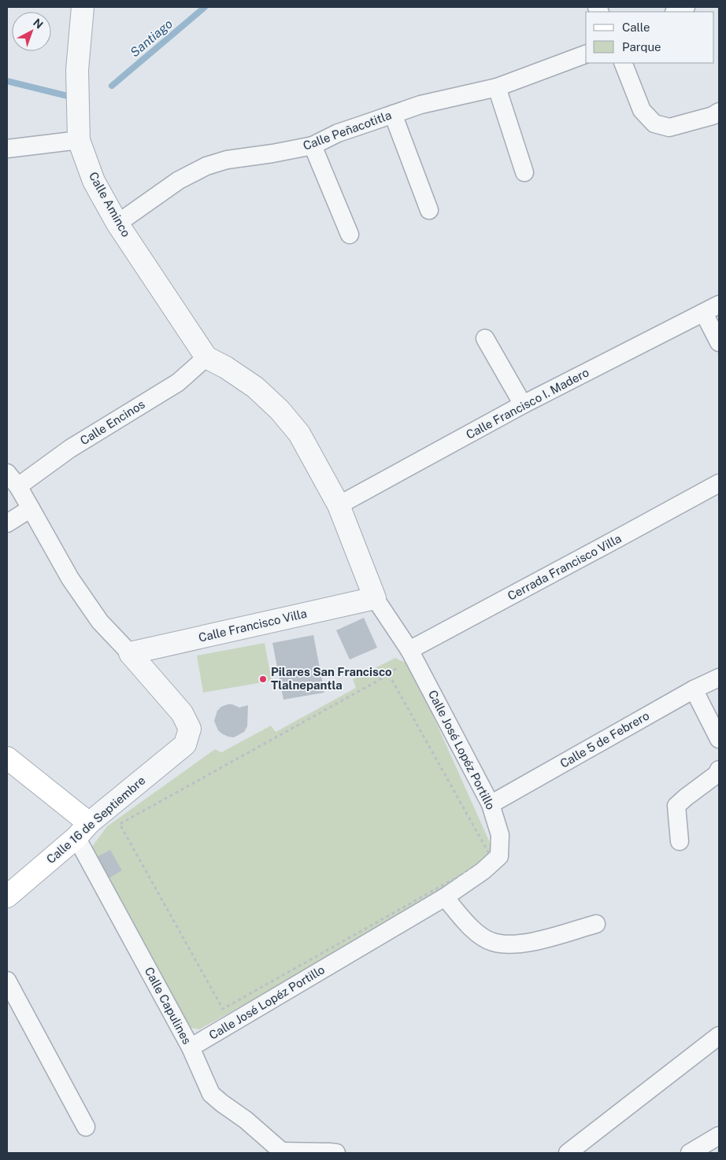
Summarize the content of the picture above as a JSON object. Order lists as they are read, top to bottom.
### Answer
{
  "streets": {
    "main road": ["Calle 16 de Septiembre"],
    "street": [
      "Calle Peñacotitla",
      "Calle Aminco",
      "Calle Francisco I. Madero",
      "Calle Encinos",
      "Cerrada Francisco Villa",
      "Calle Francisco Villa",
      "Calle 5 de Febrero",
      "Calle José Lopéz Portillo",
      "Calle Capulines"
    ]
  },
  "crossings": [
    ["Calle Peñacotitla", "Calle Aminco"],
    ["Calle Aminco", "Calle Encinos"],
    ["Calle Aminco", "Calle José Lopéz Portillo"],
    ["Calle Francisco I. Madero", "Calle José Lopéz Portillo"],
    ["Calle Encinos", "Calle José Lopéz Portillo"],
    ["Cerrada Francisco Villa", "Calle José Lopéz Portillo"],
    ["Calle Francisco Villa", "Calle José Lopéz Portillo"],
    ["Calle Francisco Villa", "Calle 16 de Septiembre"],
    ["Calle 5 de Febrero", "Calle José Lopéz Portillo"],
    ["Calle José Lopéz Portillo", "Calle Capulines"],
    ["Calle 16 de Septiembre", "Calle Capulines"]
  ],
  "water": ["Santiago"],
  "places": ["Pilares San Francisco Tlalnepantla"],
  "legend": ["Calle", "Parque"],
  "north": "top right"
}
